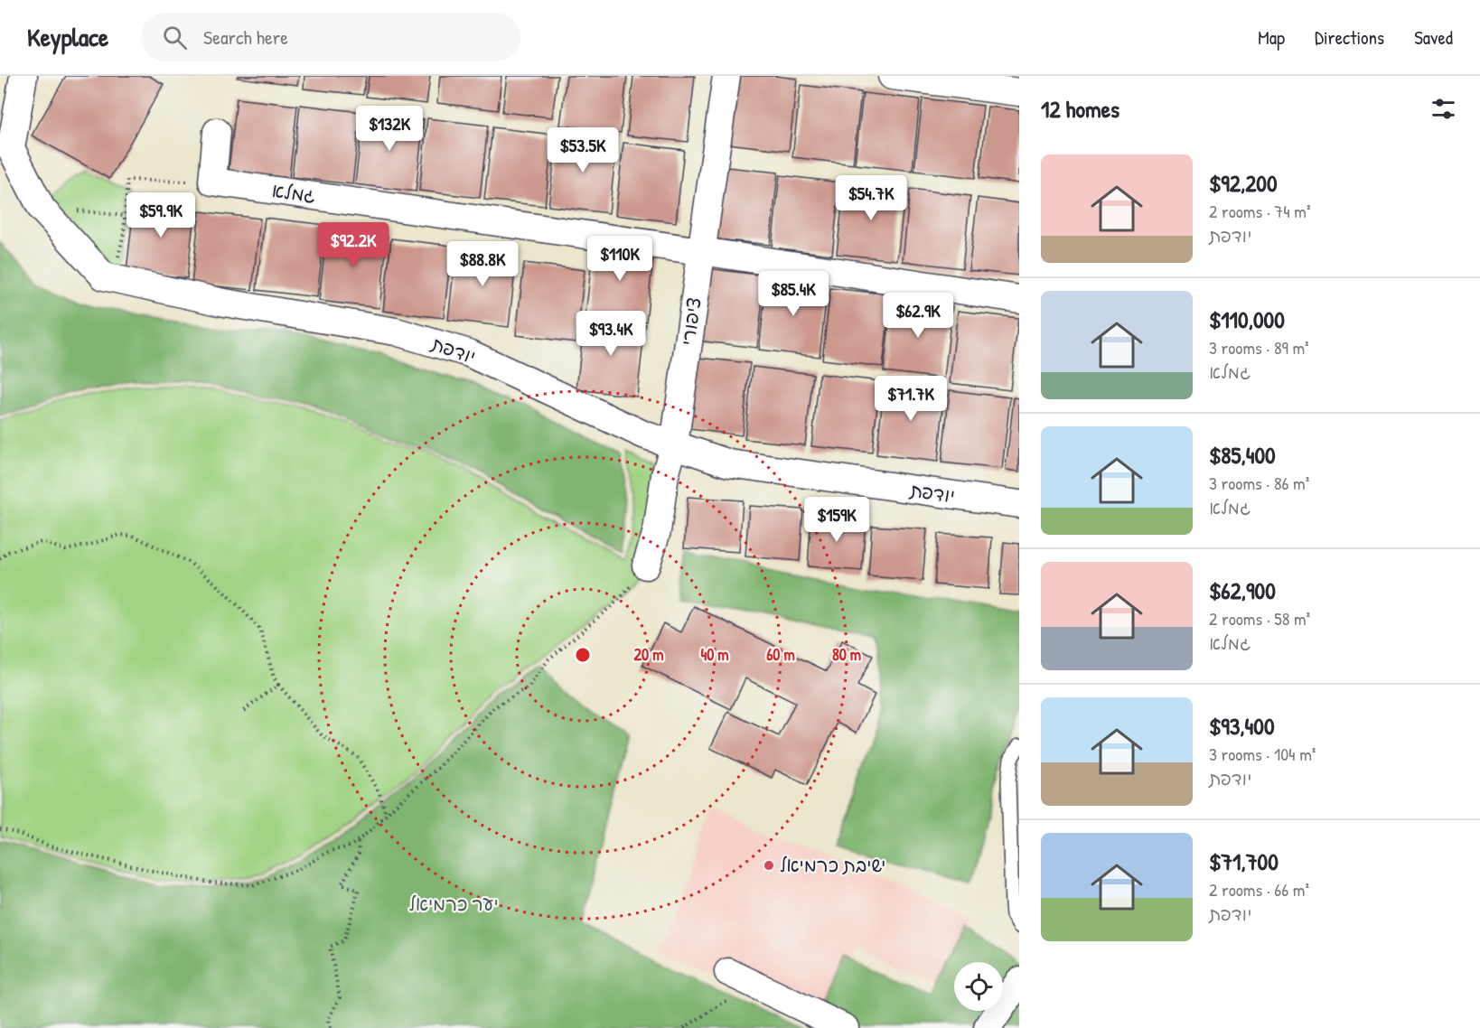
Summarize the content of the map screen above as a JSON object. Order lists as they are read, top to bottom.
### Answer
{
  "streets": {
    "street": ["גמלא", "ציפורי", "יודפת"]
  },
  "crossings": [
    ["גמלא", "ציפורי"],
    ["ציפורי", "יודפת"]
  ],
  "parks": ["יער כרמיאל"],
  "places": ["ישיבת כרמיאל"],
  "page": {
    "header": "Keyplace",
    "search": "Search here",
    "nav": ["Map", "Directions", "Saved"],
    "heading": "12 homes",
    "price": [
      "$132K",
      "$53.5K",
      "$54.7K",
      "$59.9K",
      "$92.2K",
      "$110K",
      "$88.8K",
      "$85.4K",
      "$62.9K",
      "$93.4K",
      "$71.7K",
      "$159K"
    ],
    "list": [
      {
        "name": "$92,200",
        "note": "2 rooms · 74 m² · יודפת"
      },
      {
        "name": "$110,000",
        "note": "3 rooms · 89 m² · גמלא"
      },
      {
        "name": "$85,400",
        "note": "3 rooms · 86 m² · גמלא"
      },
      {
        "name": "$62,900",
        "note": "2 rooms · 58 m² · גמלא"
      },
      {
        "name": "$93,400",
        "note": "3 rooms · 104 m² · יודפת"
      },
      {
        "name": "$71,700",
        "note": "2 rooms · 66 m² · יודפת"
      }
    ]
  },
  "rings": [
    "20 m",
    "40 m",
    "60 m",
    "80 m"
  ]
}
